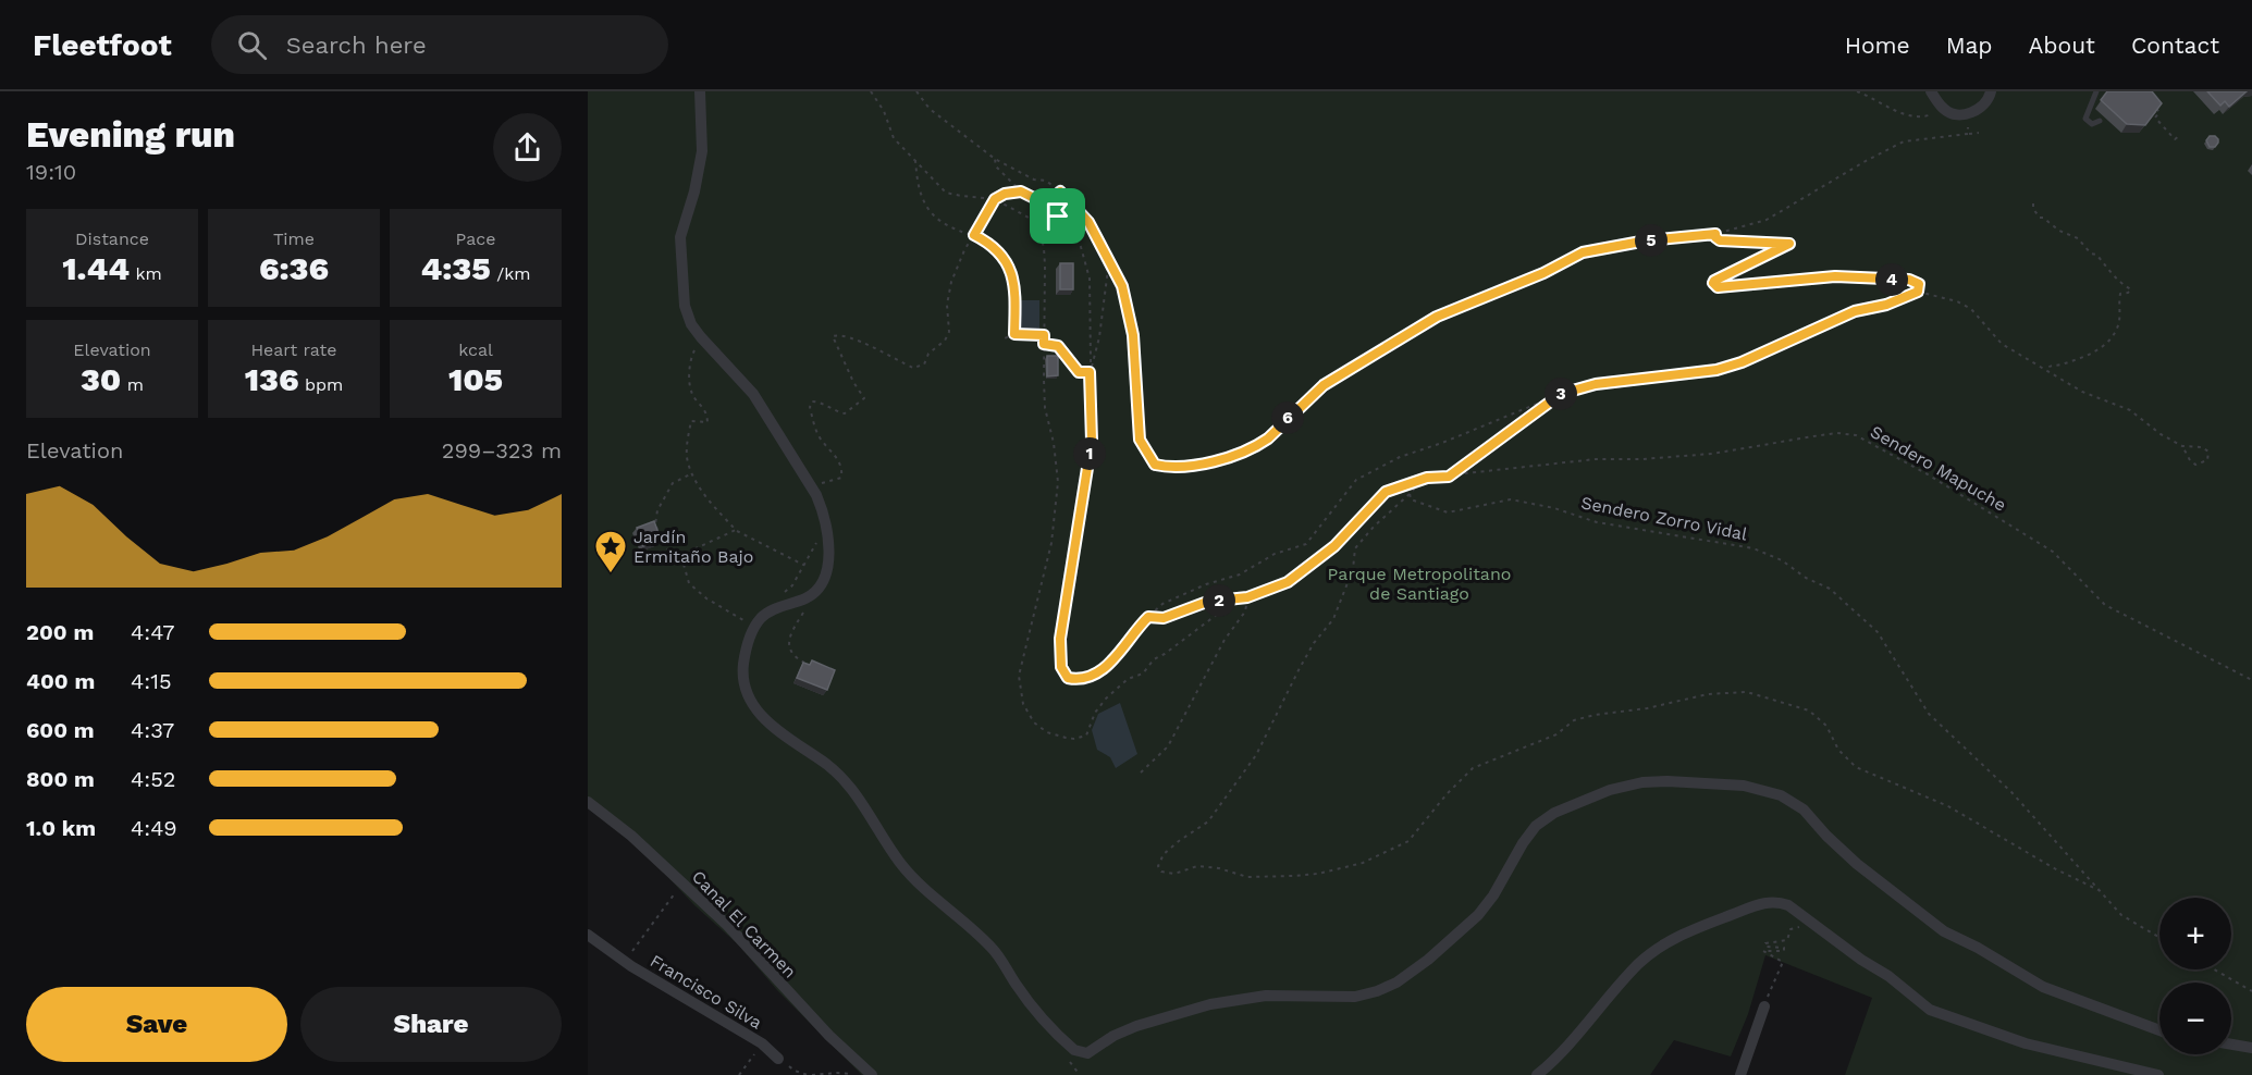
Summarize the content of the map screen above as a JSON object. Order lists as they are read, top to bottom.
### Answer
{
  "streets": {
    "street": ["Canal El Carmen", "Francisco Silva"],
    "path": ["Sendero Mapuche", "Sendero Zorro Vidal"]
  },
  "parks": ["Parque Metropolitano de Santiago"],
  "places": {
    "place": ["Jardín Ermitaño Bajo"]
  },
  "page": {
    "header": "Fleetfoot",
    "search": "Search here",
    "nav": [
      "Home",
      "Map",
      "About",
      "Contact"
    ],
    "heading": ["Evening run", "19:10"],
    "stats": [
      ["Distance", "1.44 km"],
      ["Time", "6:36"],
      ["Pace", "4:35 /km"],
      ["Elevation", "30 m"],
      ["Heart rate", "136 bpm"],
      ["kcal", "105"]
    ],
    "pins": [
      "5",
      "4",
      "3",
      "6",
      "1",
      "2"
    ],
    "chart": ["Elevation", "299–323 m"],
    "list": [
      {
        "name": "200 m",
        "note": "4:47"
      },
      {
        "name": "400 m",
        "note": "4:15"
      },
      {
        "name": "600 m",
        "note": "4:37"
      },
      {
        "name": "800 m",
        "note": "4:52"
      },
      {
        "name": "1.0 km",
        "note": "4:49"
      }
    ],
    "map_buttons": ["+", "−"],
    "buttons": ["Save", "Share"]
  }
}
